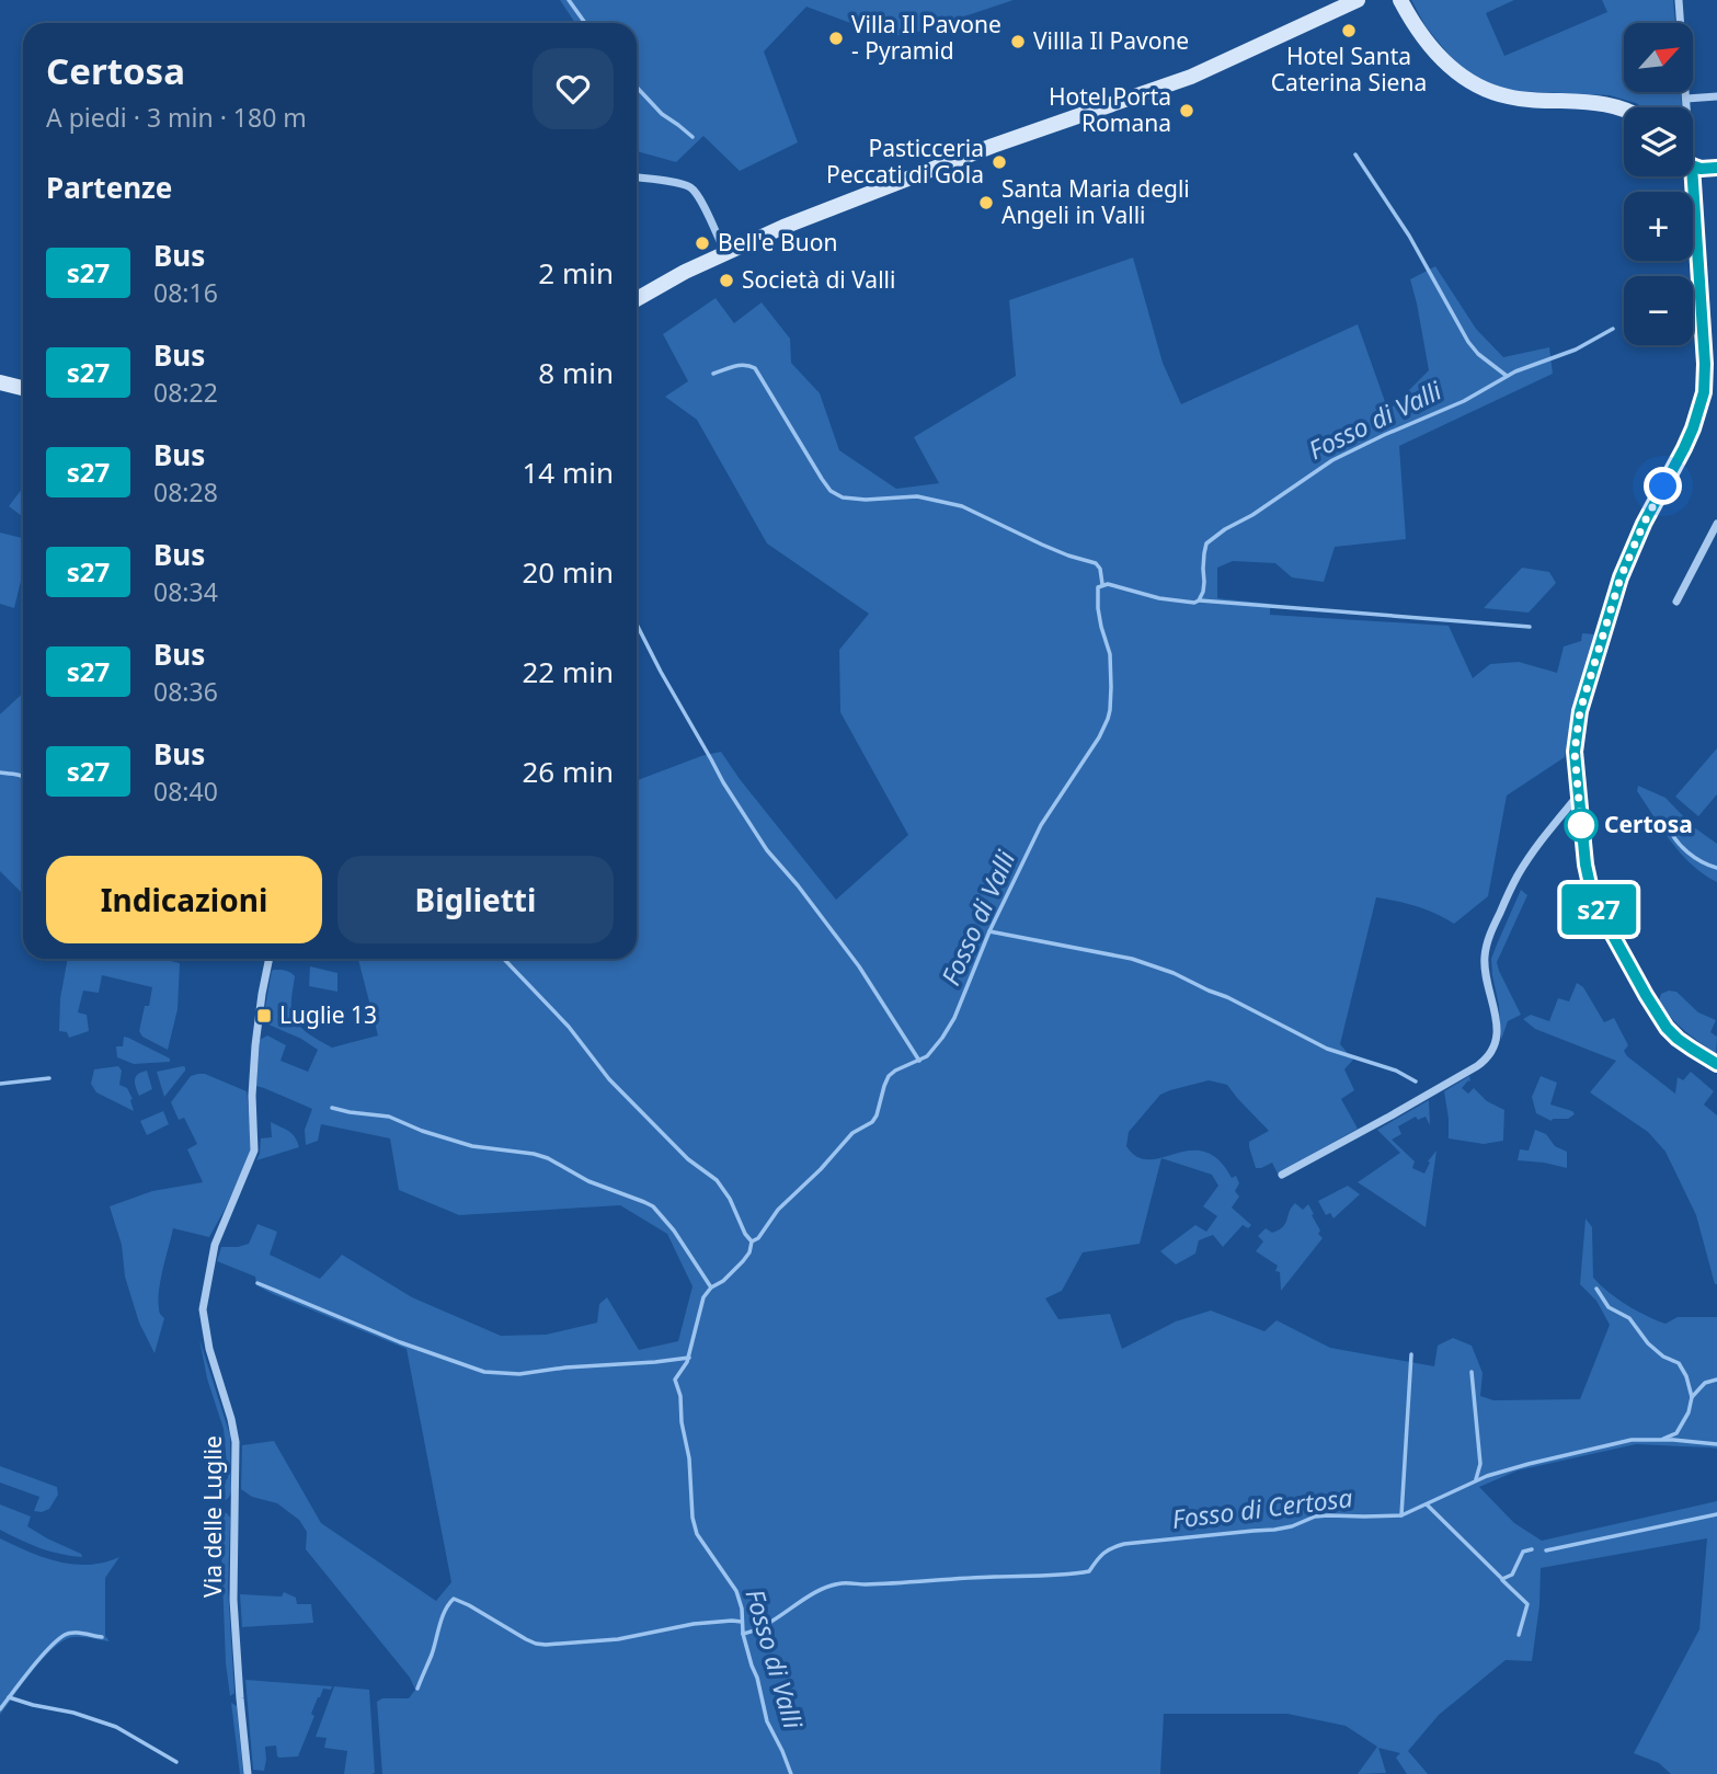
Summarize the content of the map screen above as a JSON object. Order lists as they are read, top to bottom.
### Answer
{
  "streets": {
    "street": ["Via delle Luglie"]
  },
  "water": ["Fosso di Valli", "Fosso di Certosa"],
  "places": {
    "other": [
      "Hotel Santa Caterina Siena",
      "Villa Il Pavone - Pyramid",
      "Villla Il Pavone",
      "Hotel Porta Romana",
      "Pasticceria Peccati di Gola",
      "Santa Maria degli Angeli in Valli",
      "Bell'e Buon",
      "Società di Valli",
      "Certosa"
    ],
    "transit": ["Luglie 13"]
  },
  "lines": ["bus line s27"],
  "north": "top right",
  "page": {
    "on_map": "s27",
    "map_buttons": ["+", "−"],
    "heading": [
      ["Certosa", "A piedi · 3 min · 180 m"],
      "Partenze"
    ],
    "list": [
      {
        "mark": "s27",
        "name": "Bus",
        "note": "08:16",
        "value": "2 min"
      },
      {
        "mark": "s27",
        "name": "Bus",
        "note": "08:22",
        "value": "8 min"
      },
      {
        "mark": "s27",
        "name": "Bus",
        "note": "08:28",
        "value": "14 min"
      },
      {
        "mark": "s27",
        "name": "Bus",
        "note": "08:34",
        "value": "20 min"
      },
      {
        "mark": "s27",
        "name": "Bus",
        "note": "08:36",
        "value": "22 min"
      },
      {
        "mark": "s27",
        "name": "Bus",
        "note": "08:40",
        "value": "26 min"
      }
    ],
    "buttons": ["Indicazioni", "Biglietti"]
  }
}
